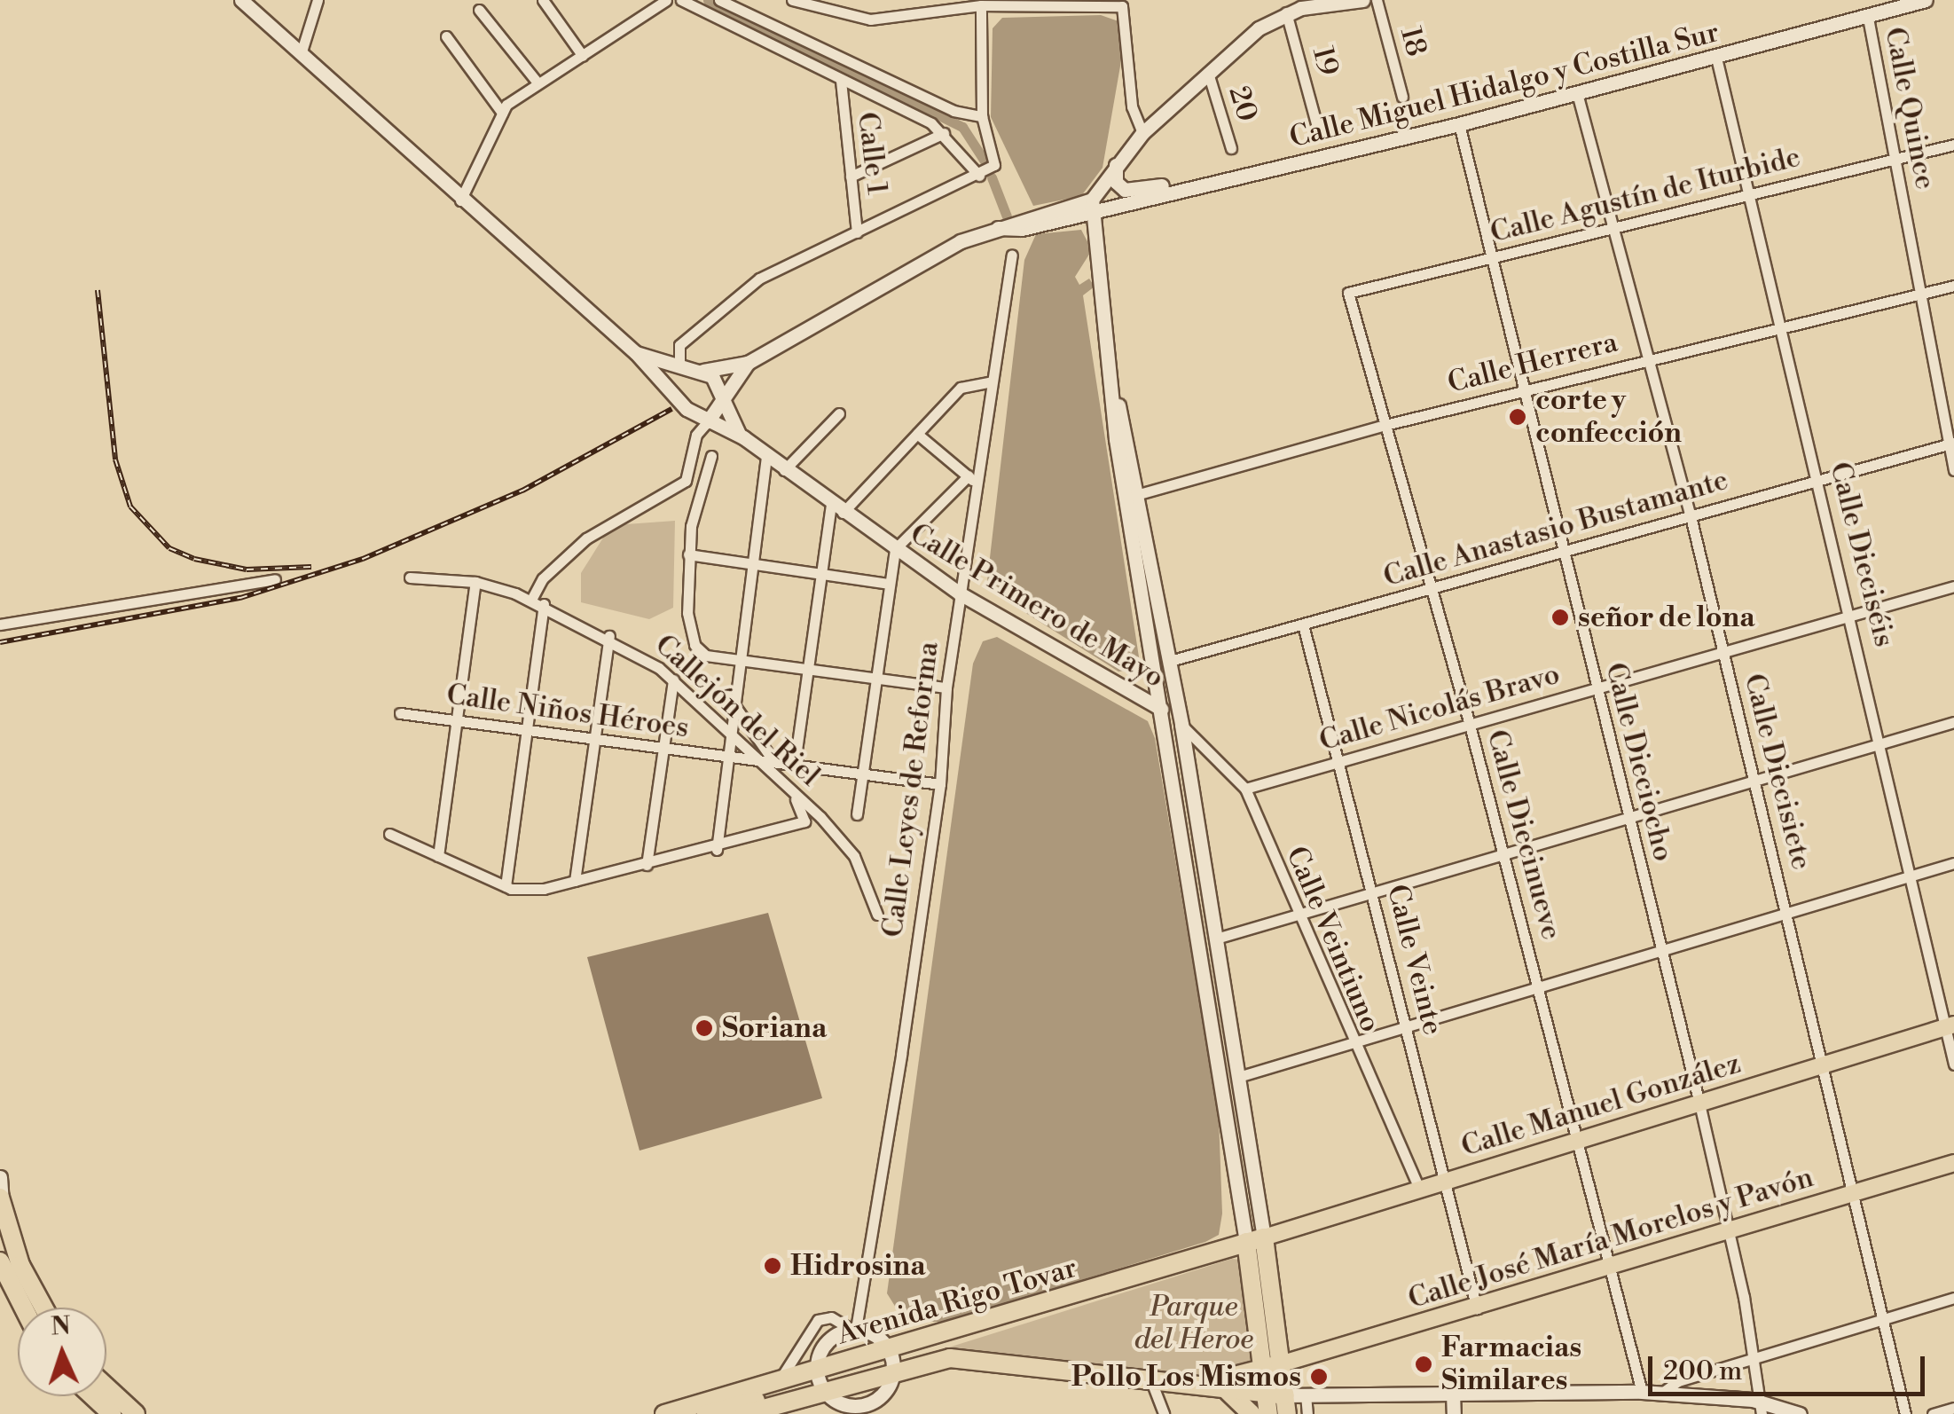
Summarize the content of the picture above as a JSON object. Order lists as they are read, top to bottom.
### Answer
{
  "streets": {
    "highway": ["Avenida Rigo Tovar"],
    "main road": [
      "Calle Miguel Hidalgo y Costilla Sur",
      "Calle Primero de Mayo",
      "Calle Manuel González",
      "Calle José María Morelos y Pavón"
    ],
    "street": [
      "18",
      "19",
      "20",
      "Calle Quince",
      "Calle 1",
      "Calle Agustín de Iturbide",
      "Calle Herrera",
      "Calle Anastasio Bustamante",
      "Calle Dieciséis",
      "Calle Nicolás Bravo",
      "Callejón del Riel",
      "Calle Niños Héroes",
      "Calle Dieciocho",
      "Calle Diecisiete",
      "Calle Leyes de Reforma",
      "Calle Diecinueve",
      "Calle Veintiuno",
      "Calle Veinte"
    ]
  },
  "crossings": [
    ["Calle Miguel Hidalgo y Costilla Sur", "Calle Quince"],
    ["Calle Miguel Hidalgo y Costilla Sur", "Calle Dieciséis"],
    ["Calle Miguel Hidalgo y Costilla Sur", "Calle Dieciocho"],
    ["Calle Miguel Hidalgo y Costilla Sur", "Calle Diecisiete"],
    ["Calle Quince", "Calle Agustín de Iturbide"],
    ["Calle Quince", "Calle Herrera"],
    ["Calle Quince", "Calle Anastasio Bustamante"],
    ["Calle Agustín de Iturbide", "Calle Dieciséis"],
    ["Calle Agustín de Iturbide", "Calle Dieciocho"],
    ["Calle Agustín de Iturbide", "Calle Diecisiete"],
    ["Calle Agustín de Iturbide", "Calle Diecinueve"],
    ["Calle Herrera", "Calle Dieciséis"],
    ["Calle Herrera", "Calle Dieciocho"],
    ["Calle Herrera", "Calle Diecisiete"],
    ["Calle Herrera", "Calle Diecinueve"],
    ["Calle Anastasio Bustamante", "Calle Dieciséis"],
    ["Calle Anastasio Bustamante", "Calle Dieciocho"],
    ["Calle Anastasio Bustamante", "Calle Diecisiete"],
    ["Calle Anastasio Bustamante", "Calle Diecinueve"],
    ["Calle Anastasio Bustamante", "Calle Veinte"],
    ["Calle Dieciséis", "Calle Nicolás Bravo"],
    ["Calle Dieciséis", "Calle Manuel González"],
    ["Calle Primero de Mayo", "Calle Leyes de Reforma"],
    ["Calle Primero de Mayo", "Calle Veintiuno"],
    ["Calle Nicolás Bravo", "Calle Dieciocho"],
    ["Calle Nicolás Bravo", "Calle Diecisiete"],
    ["Calle Nicolás Bravo", "Calle Diecinueve"],
    ["Calle Nicolás Bravo", "Calle Veintiuno"],
    ["Calle Nicolás Bravo", "Calle Veinte"],
    ["Callejón del Riel", "Calle Niños Héroes"],
    ["Calle Niños Héroes", "Calle Leyes de Reforma"],
    ["Calle Dieciocho", "Calle Manuel González"],
    ["Calle Dieciocho", "Calle José María Morelos y Pavón"],
    ["Calle Diecisiete", "Calle Manuel González"],
    ["Calle Diecisiete", "Calle José María Morelos y Pavón"],
    ["Calle Diecinueve", "Calle Manuel González"],
    ["Calle Diecinueve", "Calle José María Morelos y Pavón"],
    ["Calle Veintiuno", "Calle Manuel González"],
    ["Calle Veinte", "Calle Manuel González"],
    ["Calle Veinte", "Calle José María Morelos y Pavón"],
    ["Calle Manuel González", "Avenida Rigo Tovar"]
  ],
  "parks": ["Parque del Heroe"],
  "places": [
    "corte y confección",
    "señor de lona",
    "Soriana",
    "Hidrosina",
    "Farmacias Similares",
    "Pollo Los Mismos"
  ],
  "scale_bar": "200 m",
  "north": "top"
}
